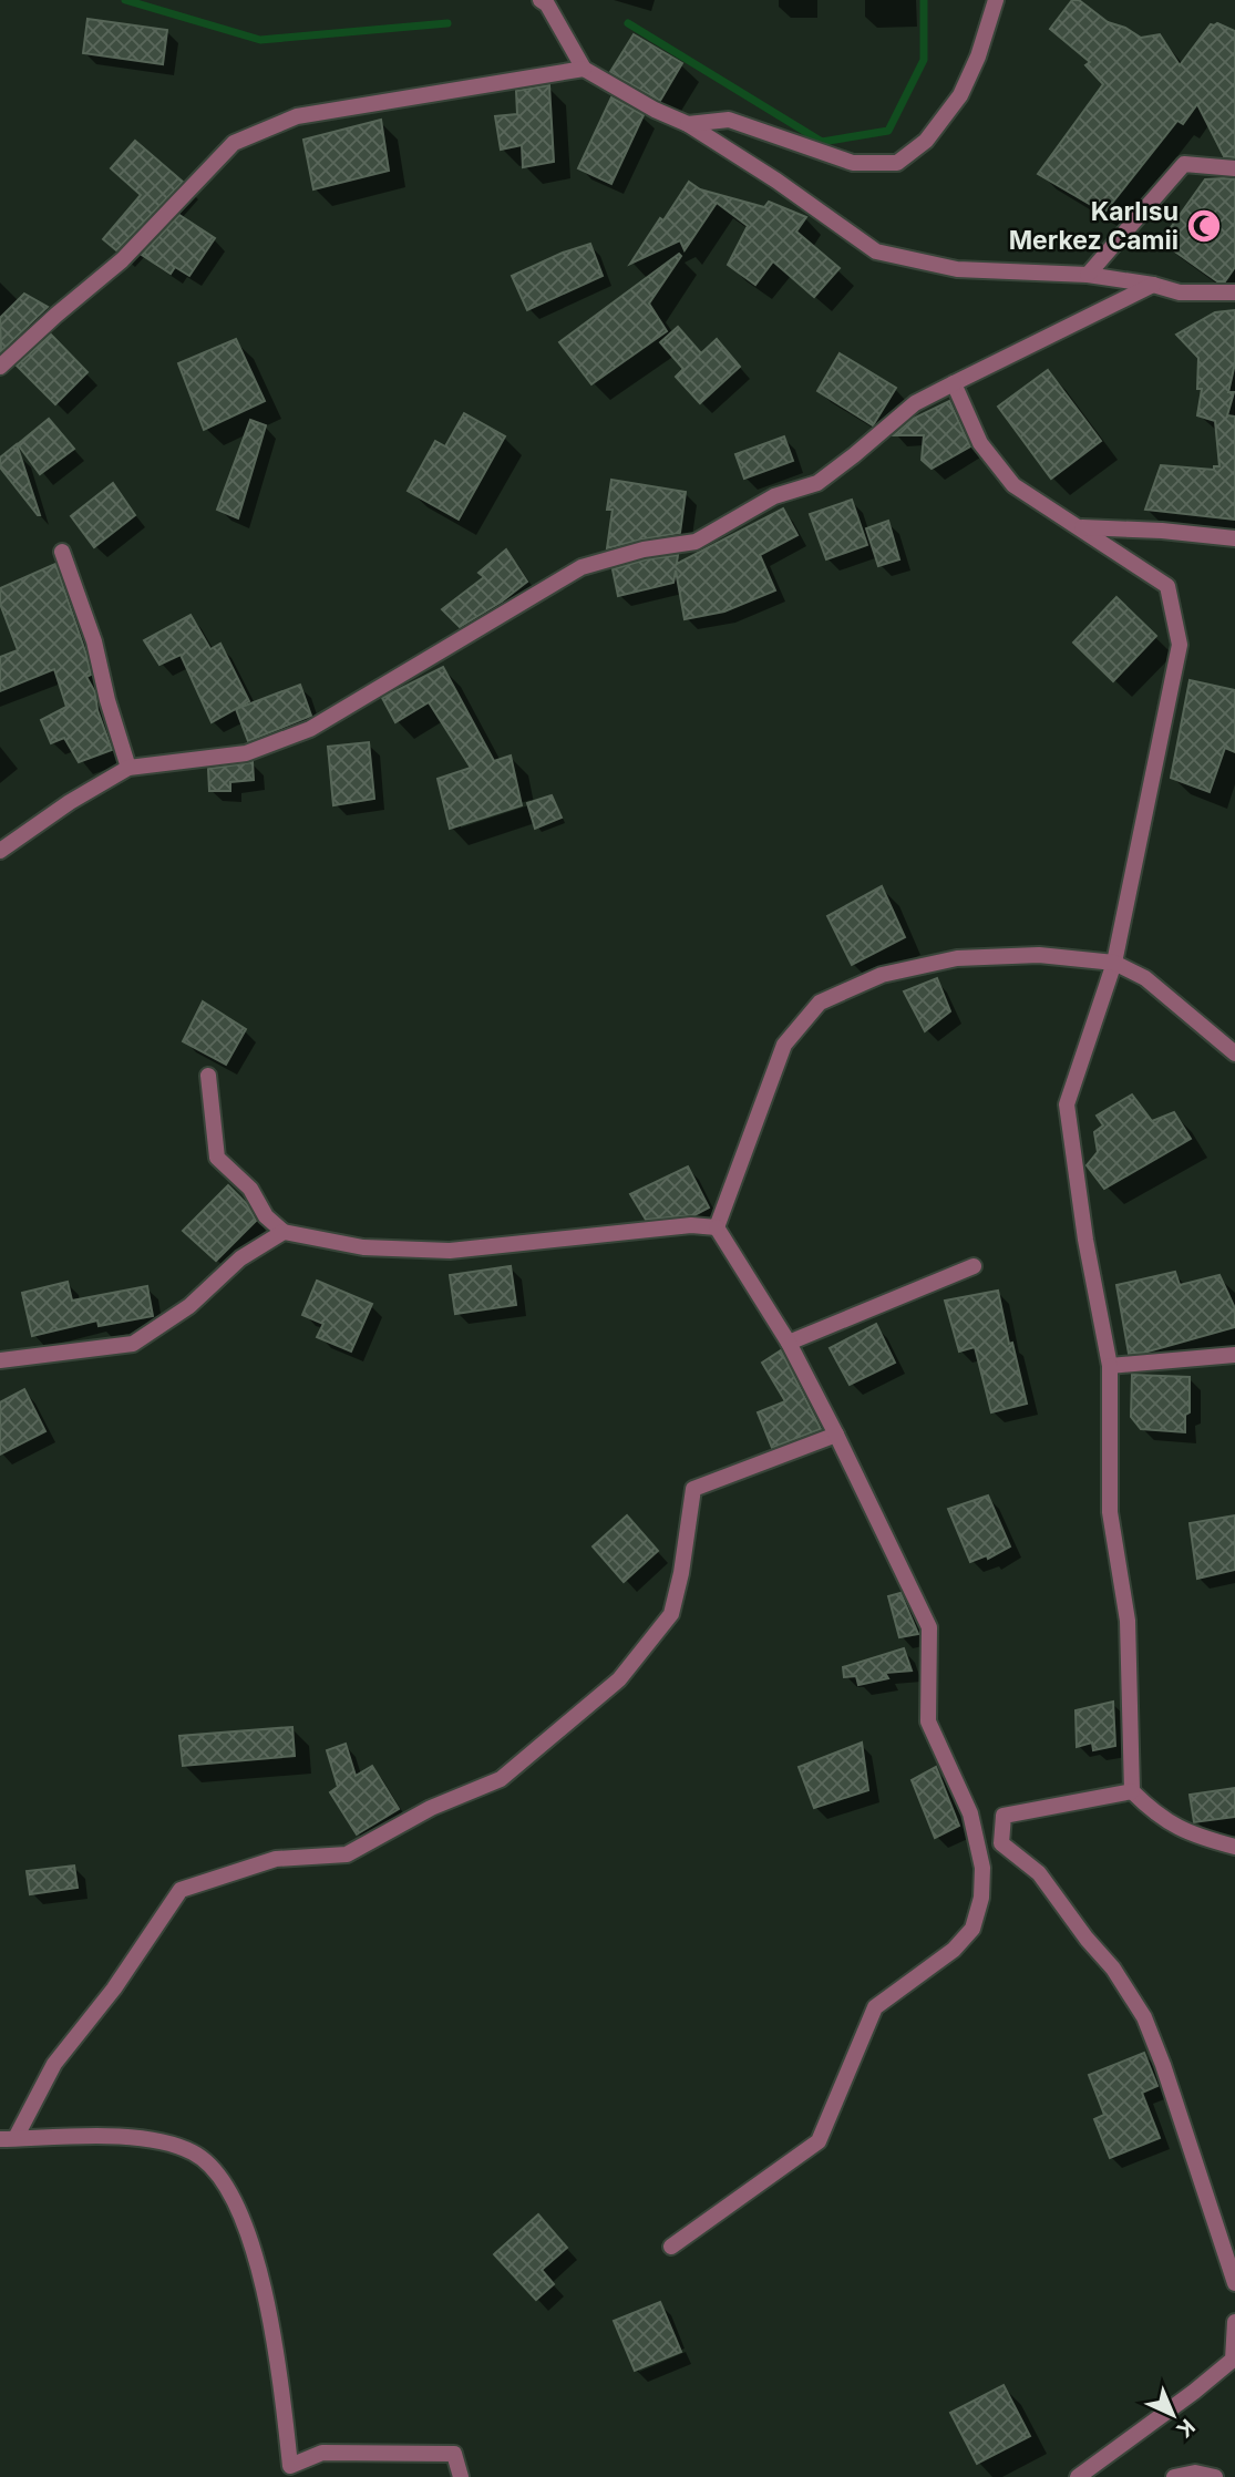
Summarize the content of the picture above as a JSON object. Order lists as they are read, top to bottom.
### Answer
{
  "places": {
    "mosque": ["Karlısu Merkez Camii"]
  },
  "north": "bottom right"
}
